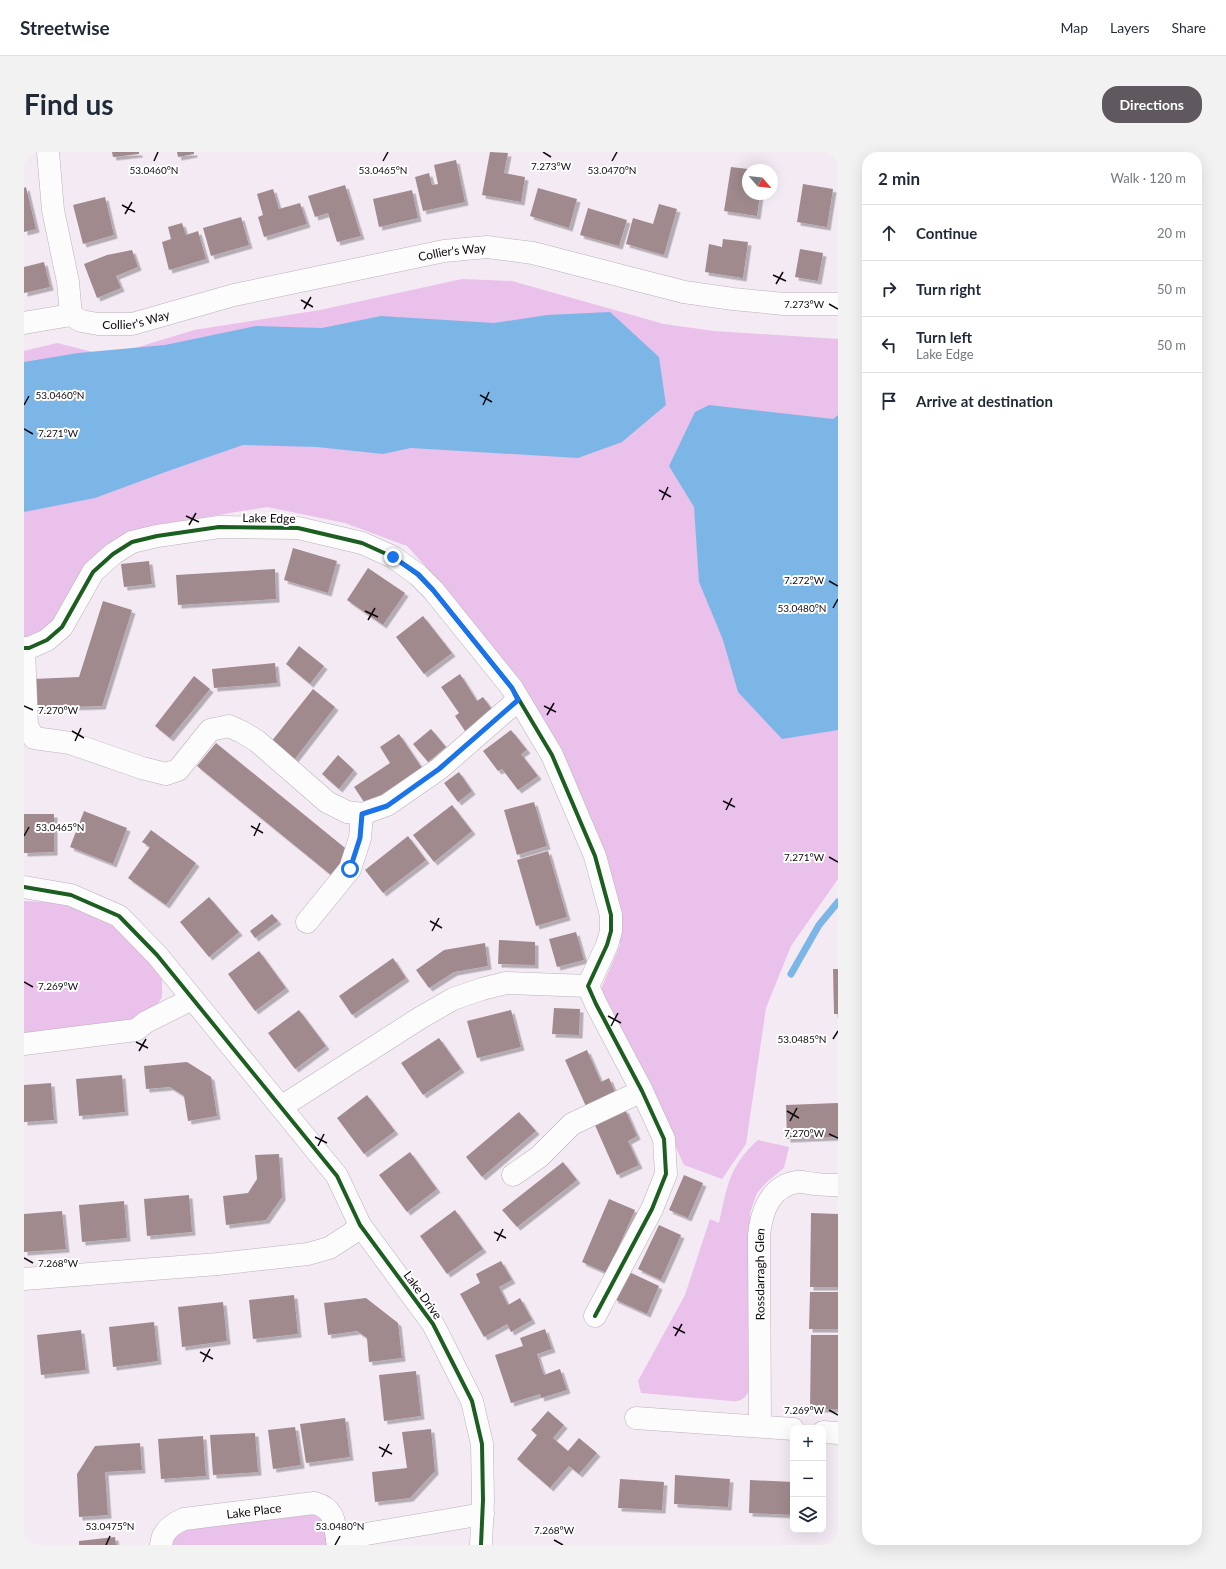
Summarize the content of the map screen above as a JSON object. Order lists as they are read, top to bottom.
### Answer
{
  "streets": {
    "street": [
      "Collier's Way",
      "Lake Edge",
      "Rossdarragh Glen",
      "Lake Drive",
      "Lake Place"
    ]
  },
  "crossings": [
    ["Lake Drive", "Lake Place"]
  ],
  "north": "bottom right",
  "page": {
    "header": "Streetwise",
    "nav": ["Map", "Layers", "Share"],
    "buttons": "Directions",
    "title": "Find us",
    "heading": ["2 min", "Walk · 120 m"],
    "list": [
      ["Continue", "20 m"],
      ["Turn right", "50 m"],
      ["Turn left", "Lake Edge", "50 m"],
      "Arrive at destination"
    ],
    "map_buttons": ["+", "−"]
  },
  "coordinates": [
    "7.273°W",
    "53.0460°N",
    "53.0465°N",
    "53.0470°N",
    "7.271°W",
    "7.272°W",
    "53.0480°N",
    "7.270°W",
    "7.269°W",
    "53.0485°N",
    "7.268°W",
    "53.0475°N"
  ]
}
